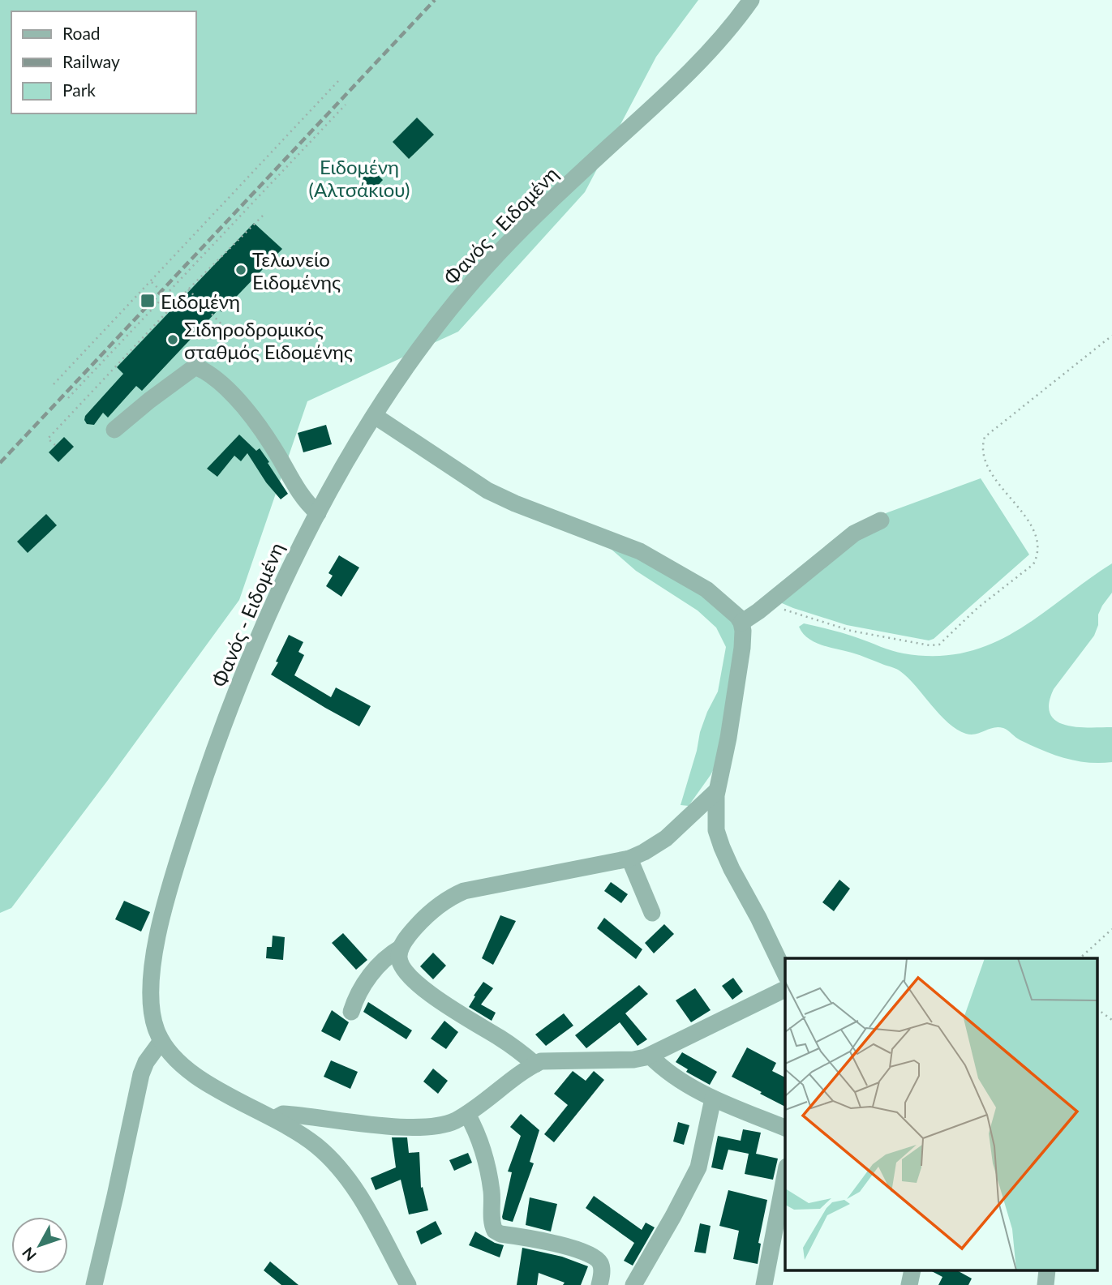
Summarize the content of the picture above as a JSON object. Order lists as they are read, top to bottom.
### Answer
{
  "streets": {
    "street": ["Φανός - Ειδομένη"]
  },
  "parks": ["Ειδομένη (Αλτσάκιου)"],
  "places": {
    "other": ["Τελωνείο Ειδομένης", "Σιδηροδρομικός σταθμός Ειδομένης"],
    "transit": ["Ειδομένη"]
  },
  "legend": ["Road", "Railway", "Park"],
  "north": "bottom left"
}
